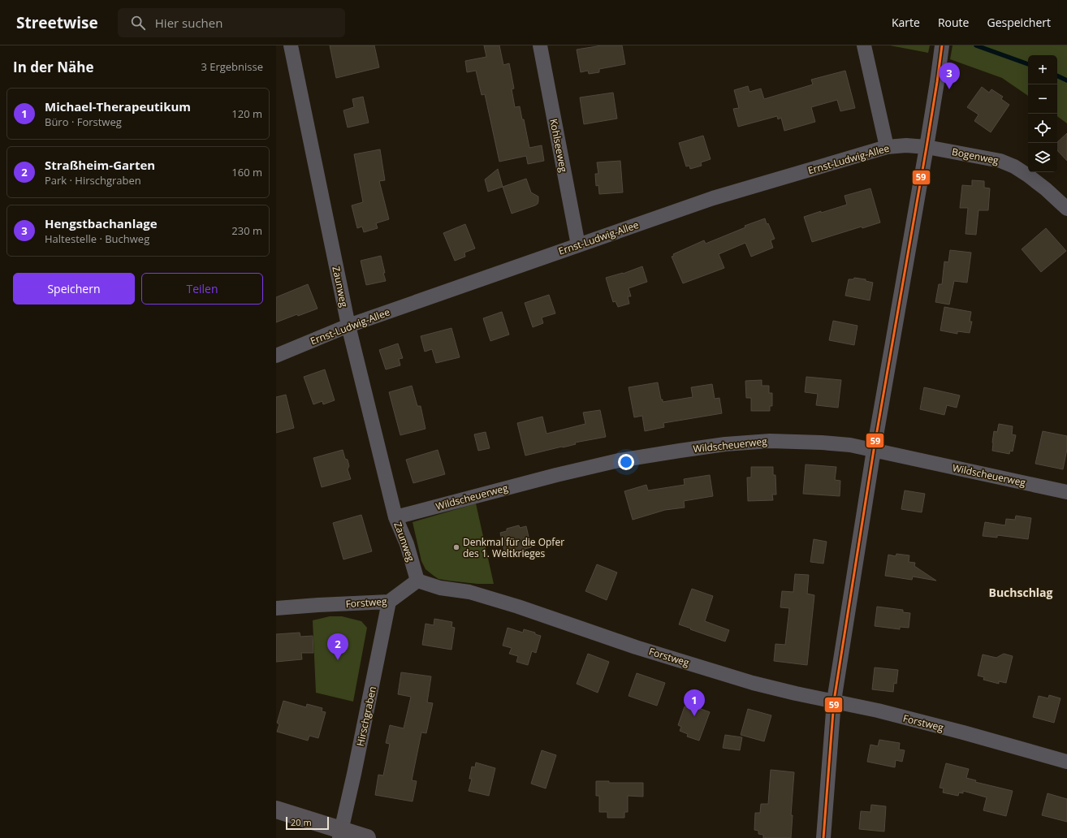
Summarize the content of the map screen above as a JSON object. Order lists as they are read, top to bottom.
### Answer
{
  "streets": {
    "street": [
      "Kohlseeweg",
      "Bogenweg",
      "Ernst-Ludwig-Allee",
      "Zaunweg",
      "Wildscheuerweg",
      "Forstweg",
      "Hirschgraben"
    ]
  },
  "crossings": [
    ["Kohlseeweg", "Ernst-Ludwig-Allee"],
    ["Bogenweg", "Ernst-Ludwig-Allee"],
    ["Ernst-Ludwig-Allee", "Zaunweg"],
    ["Zaunweg", "Wildscheuerweg"],
    ["Zaunweg", "Forstweg"],
    ["Forstweg", "Hirschgraben"]
  ],
  "districts": ["Buchschlag"],
  "places": ["Denkmal für die Opfer des 1. Weltkrieges"],
  "lines": ["transit line 59"],
  "scale_bar": "20 m",
  "page": {
    "header": "Streetwise",
    "search": "Hier suchen",
    "nav": ["Karte", "Route", "Gespeichert"],
    "heading": ["In der Nähe", "3 Ergebnisse"],
    "map_buttons": ["+", "−"],
    "pins": ["3", "2", "1"],
    "list": [
      {
        "mark": "1",
        "name": "Michael-Therapeutikum",
        "note": "Büro · Forstweg",
        "value": "120 m"
      },
      {
        "mark": "2",
        "name": "Straßheim-Garten",
        "note": "Park · Hirschgraben",
        "value": "160 m"
      },
      {
        "mark": "3",
        "name": "Hengstbachanlage",
        "note": "Haltestelle · Buchweg",
        "value": "230 m"
      }
    ],
    "buttons": ["Speichern", "Teilen"],
    "scale": "20 m"
  }
}
